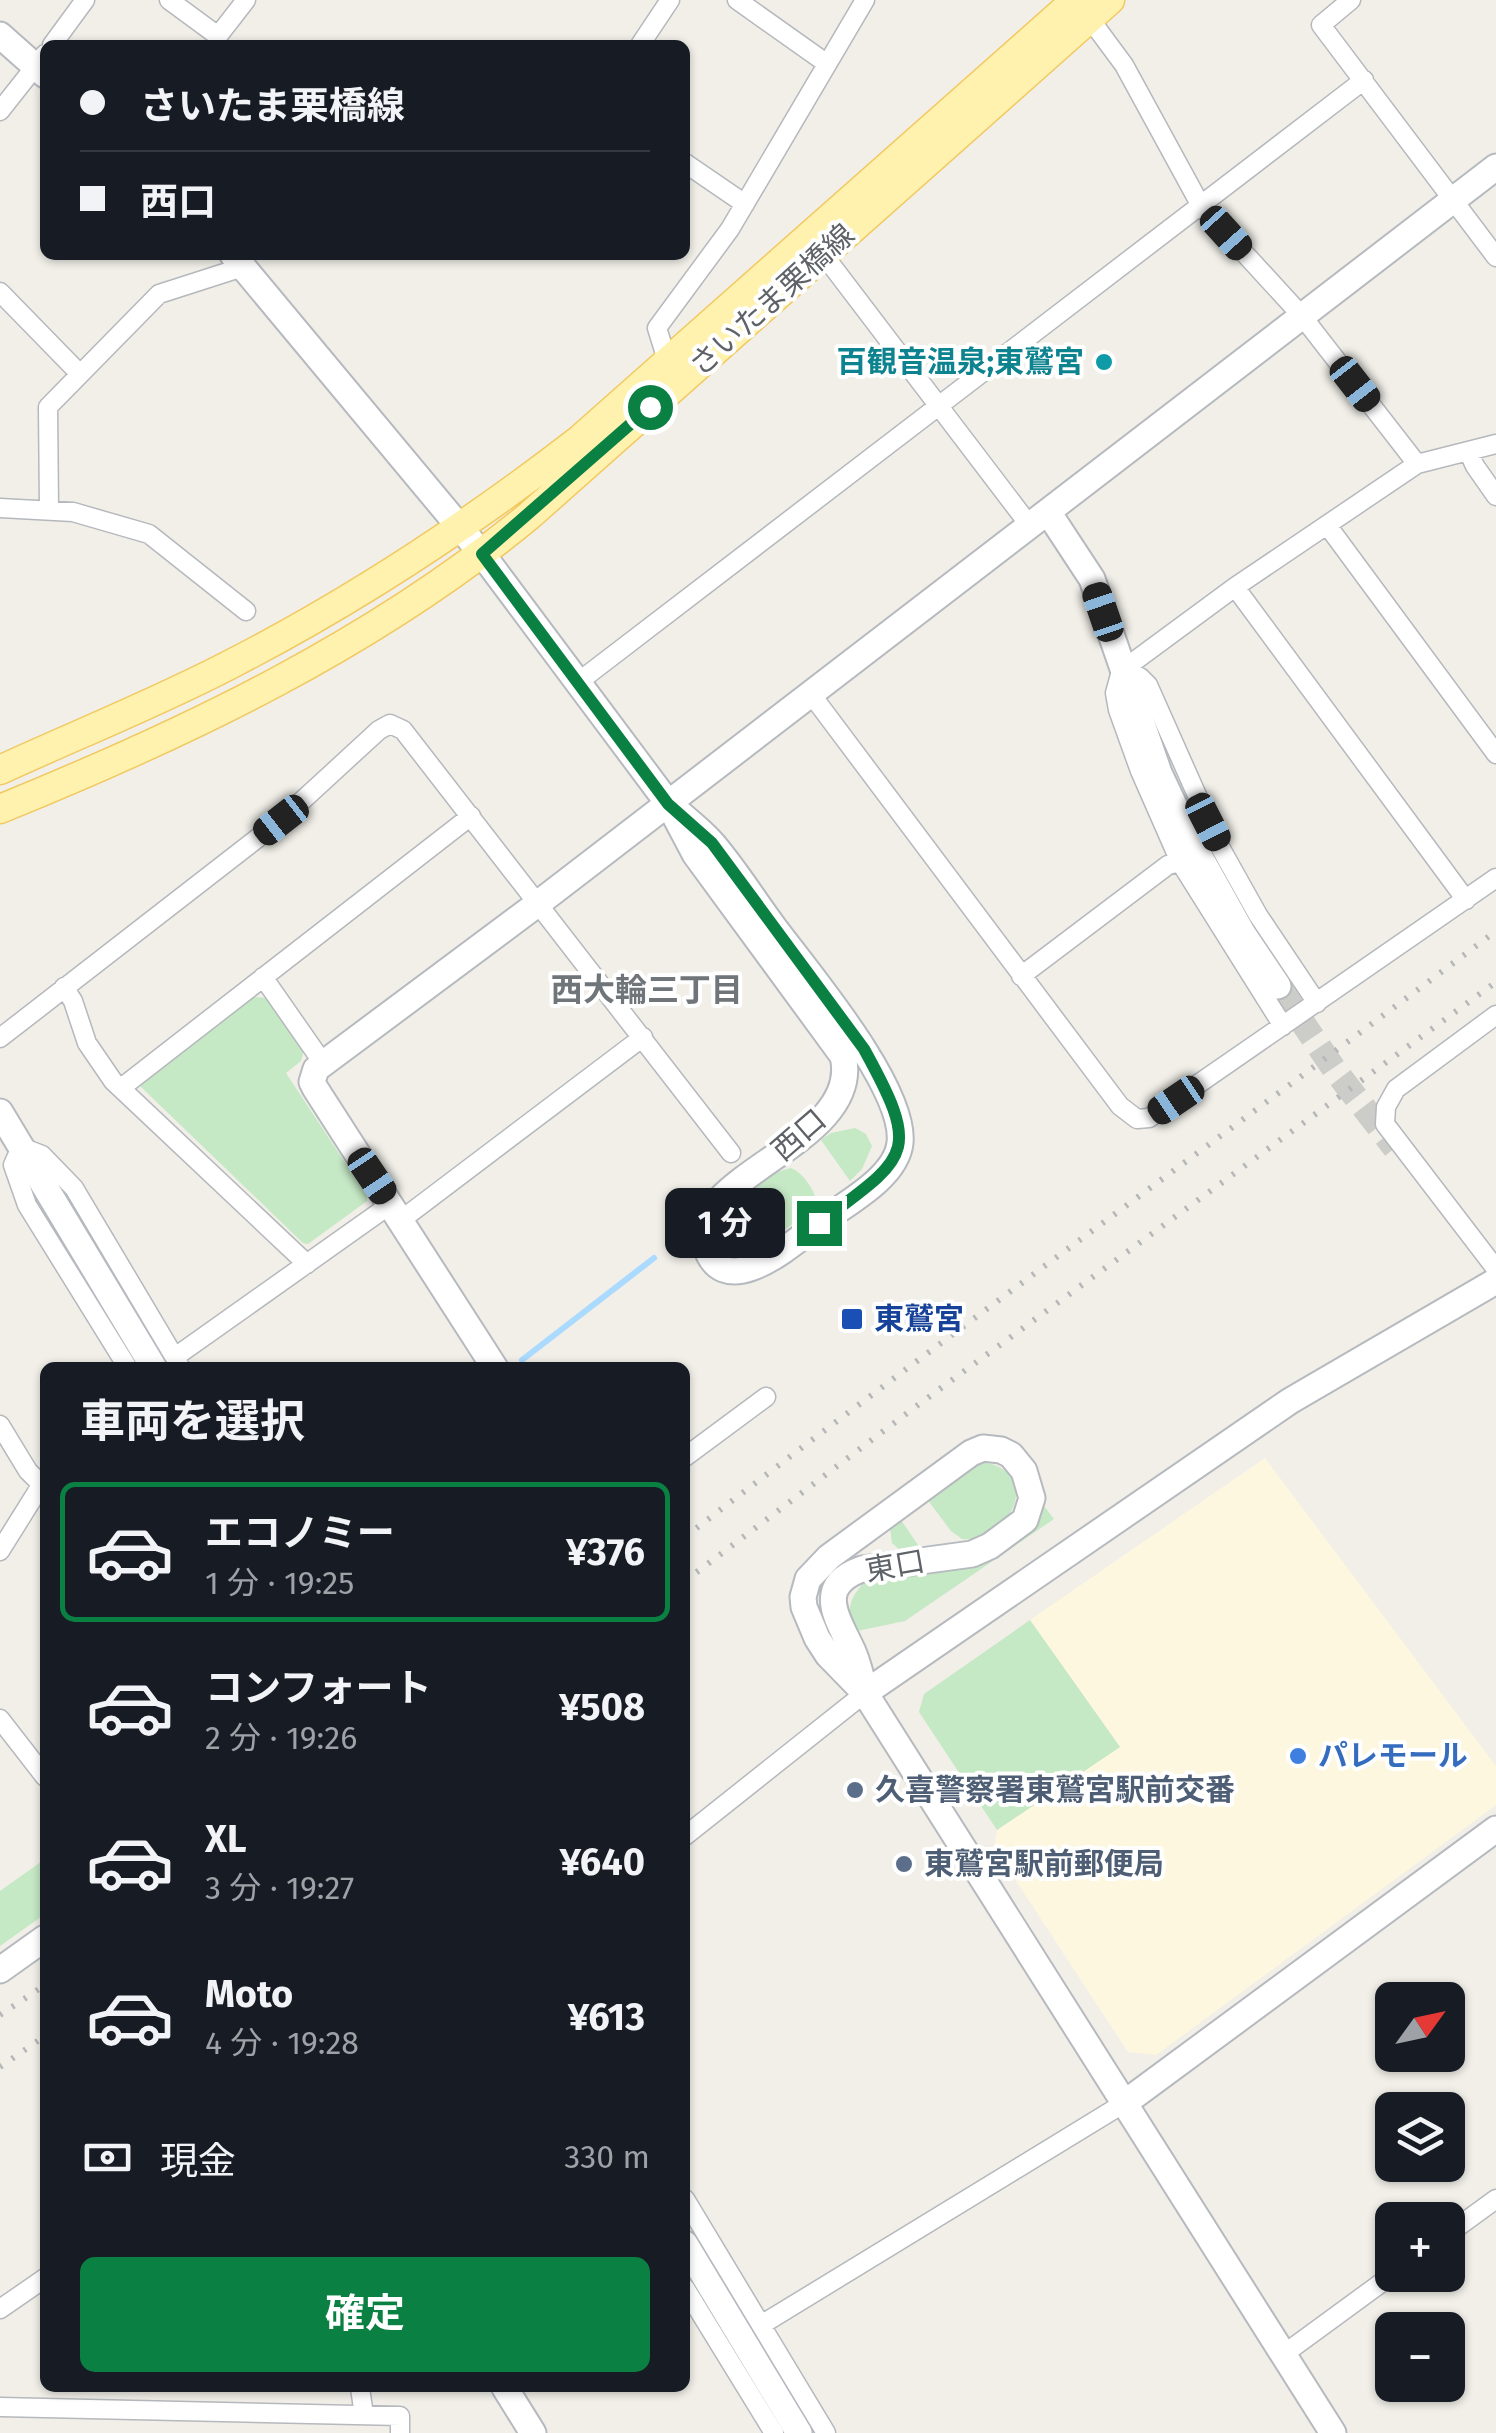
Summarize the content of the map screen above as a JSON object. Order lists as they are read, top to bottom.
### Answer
{
  "streets": {
    "main road": ["さいたま栗橋線"],
    "street": ["西口", "東口"]
  },
  "districts": ["西大輪三丁目"],
  "places": {
    "other": [
      "百観音温泉;東鷲宮",
      "パレモール",
      "久喜警察署東鷲宮駅前交番",
      "東鷲宮駅前郵便局"
    ],
    "transit": ["東鷲宮"]
  },
  "north": "top right",
  "page": {
    "banner": ["さいたま栗橋線", "西口"],
    "bubble": "1 分",
    "heading": "車両を選択",
    "list": [
      {
        "name": "エコノミー",
        "note": "1 分 · 19:25",
        "value": "¥376"
      },
      {
        "name": "コンフォート",
        "note": "2 分 · 19:26",
        "value": "¥508"
      },
      {
        "name": "XL",
        "note": "3 分 · 19:27",
        "value": "¥640"
      },
      {
        "name": "Moto",
        "note": "4 分 · 19:28",
        "value": "¥613"
      }
    ],
    "map_buttons": ["+", "−"],
    "pay": ["現金", "330 m"],
    "buttons": "確定"
  }
}
